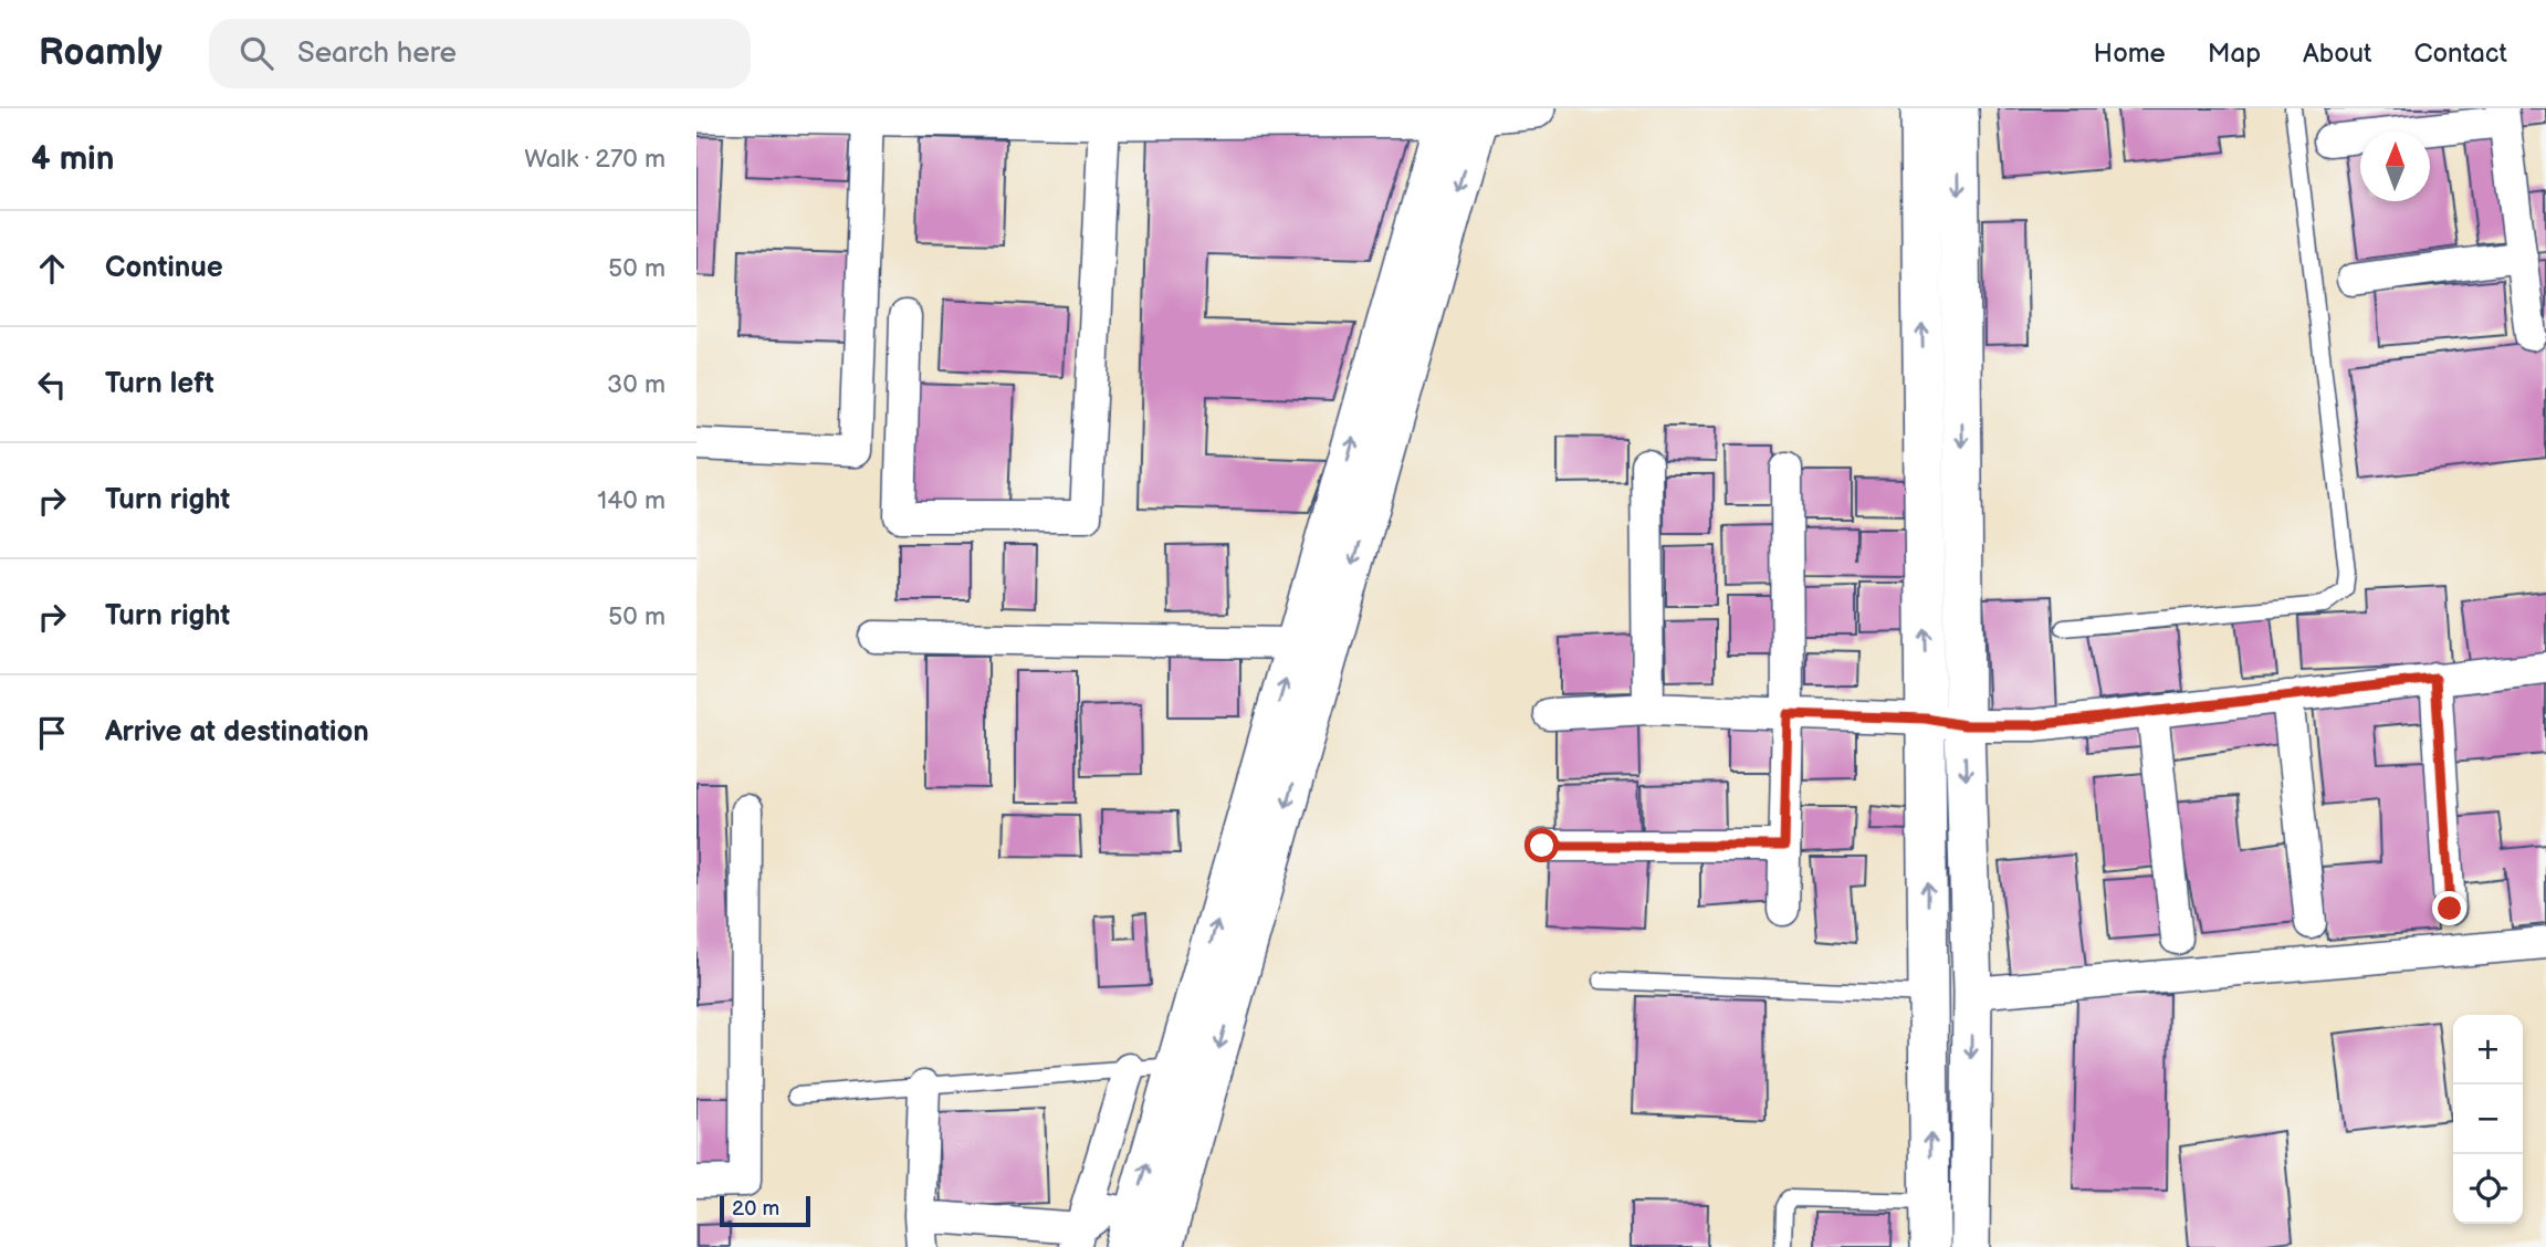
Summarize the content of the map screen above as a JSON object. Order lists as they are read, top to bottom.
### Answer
{
  "scale_bar": "20 m",
  "north": "top",
  "page": {
    "header": "Roamly",
    "search": "Search here",
    "nav": [
      "Home",
      "Map",
      "About",
      "Contact"
    ],
    "heading": ["4 min", "Walk · 270 m"],
    "list": [
      ["Continue", "50 m"],
      ["Turn left", "30 m"],
      ["Turn right", "140 m"],
      ["Turn right", "50 m"],
      "Arrive at destination"
    ],
    "map_buttons": ["+", "−"],
    "scale": "20 m"
  }
}
